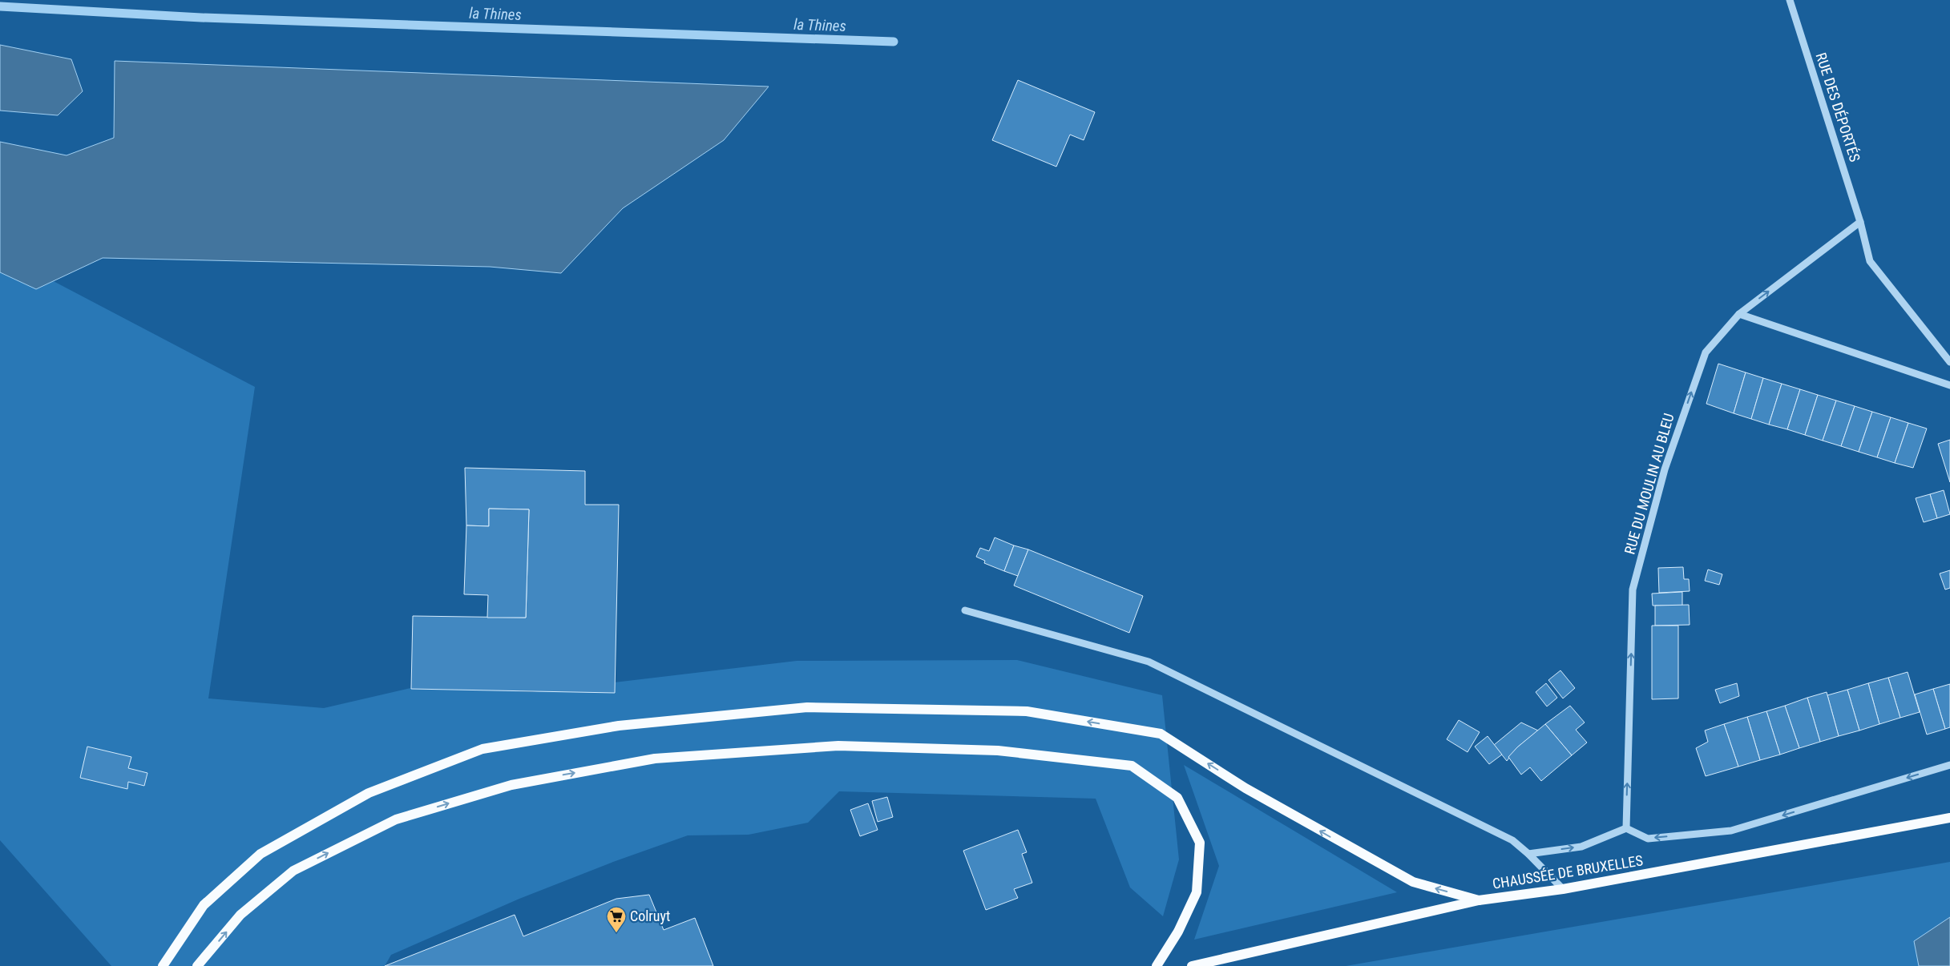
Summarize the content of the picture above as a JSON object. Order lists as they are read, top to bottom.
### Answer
{
  "streets": {
    "main road": ["CHAUSSÉE DE BRUXELLES"],
    "street": ["RUE DES DÉPORTÉS", "RUE DU MOULIN AU BLEU"]
  },
  "crossings": [
    ["RUE DES DÉPORTÉS", "RUE DU MOULIN AU BLEU"],
    ["RUE DU MOULIN AU BLEU", "CHAUSSÉE DE BRUXELLES"]
  ],
  "one_way": ["RUE DU MOULIN AU BLEU"],
  "water": ["la Thines"],
  "places": {
    "supermarket": ["Colruyt"]
  }
}
